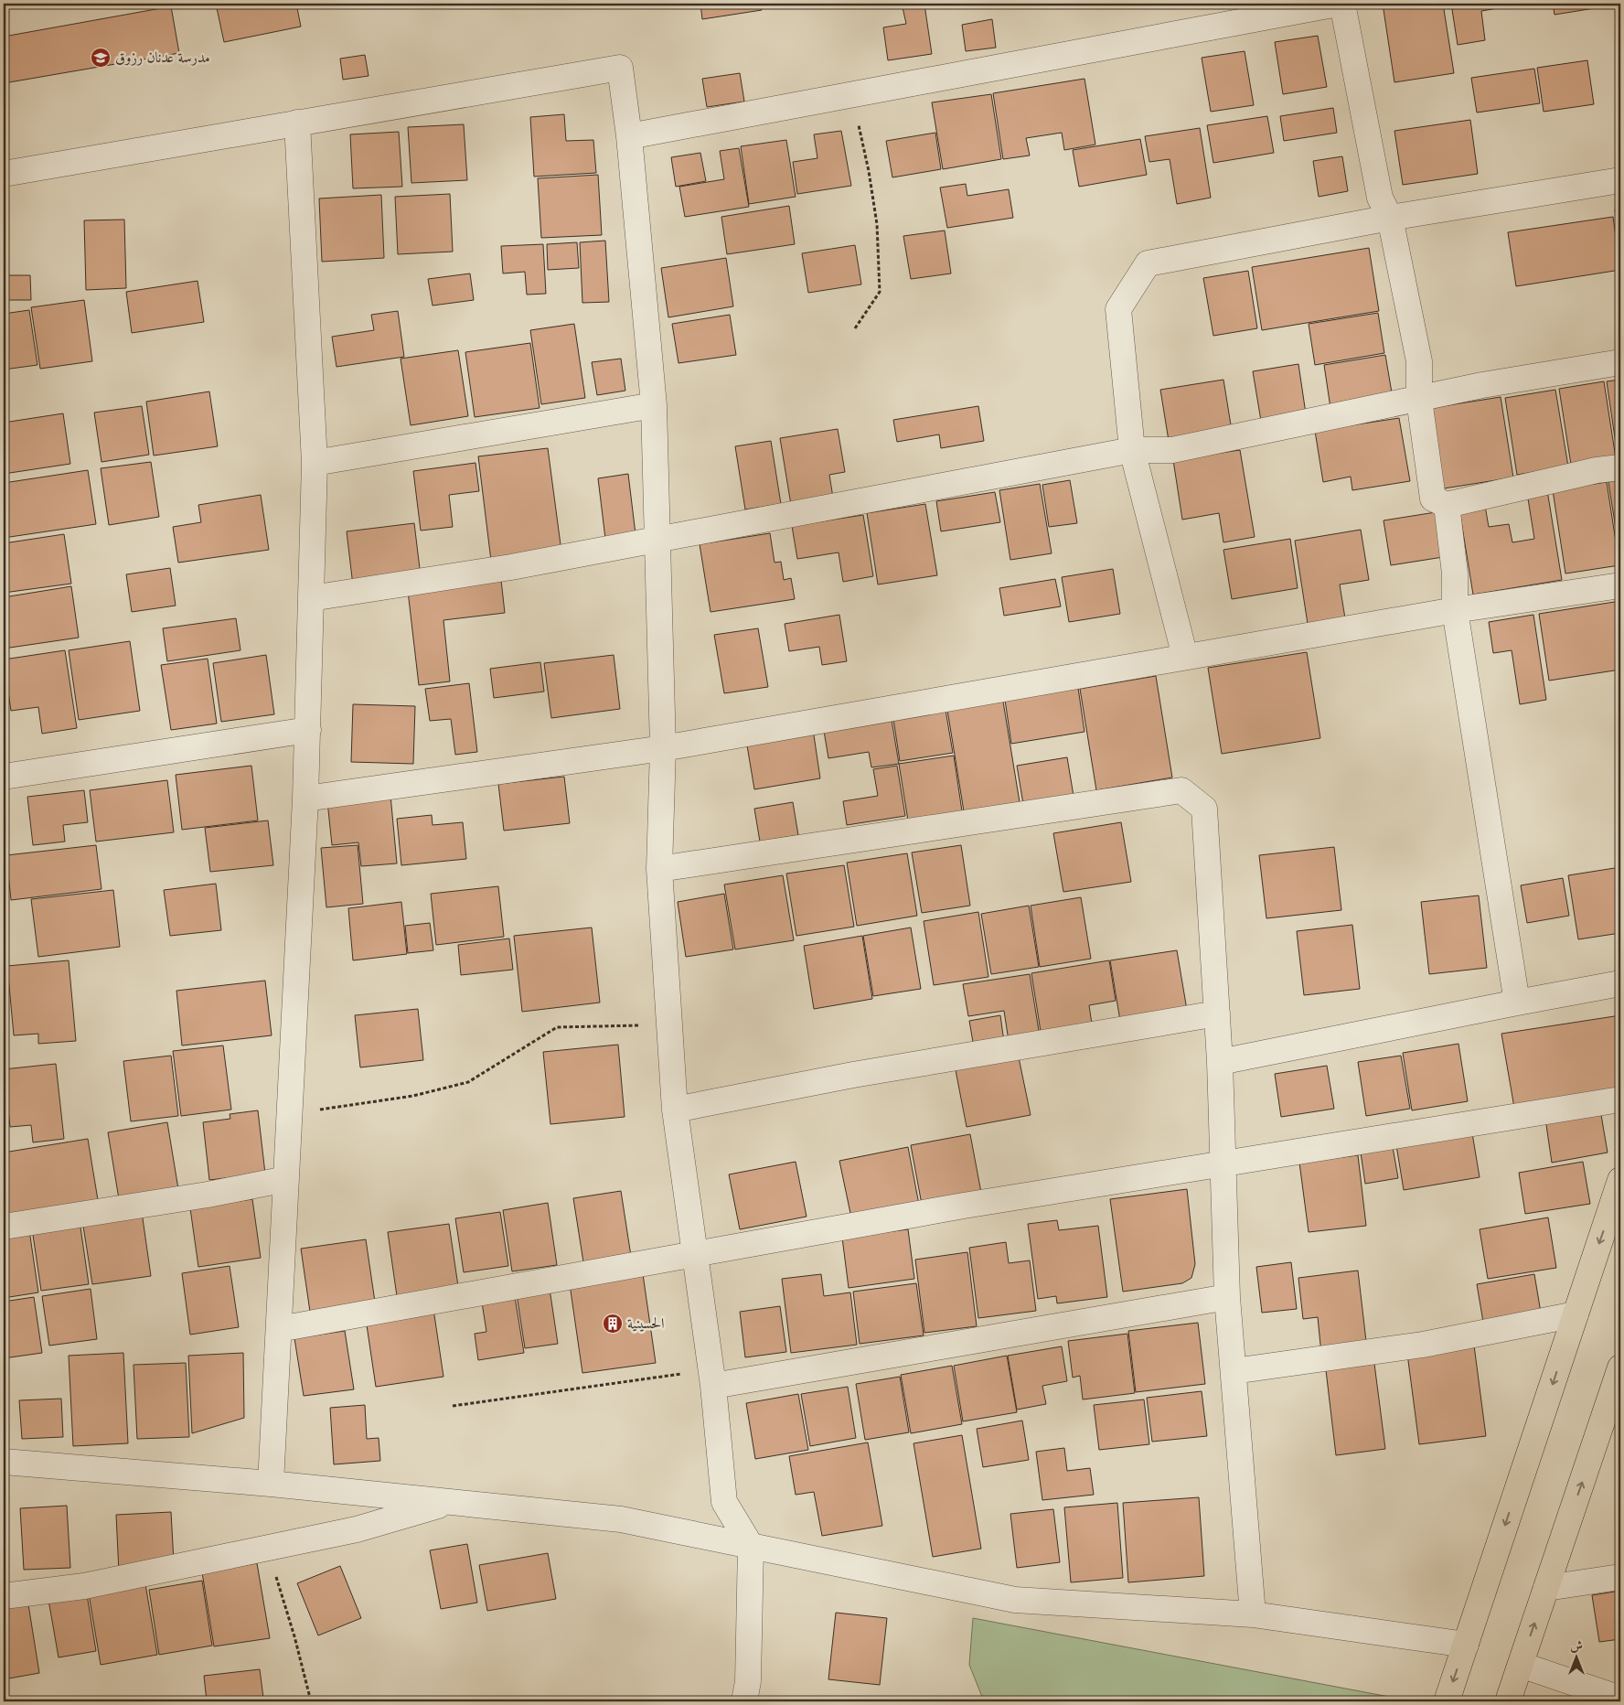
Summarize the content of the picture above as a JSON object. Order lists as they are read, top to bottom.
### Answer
{
  "places": {
    "school or university": ["مدرسة عدنان رزوق"],
    "building": ["الحسينية"]
  },
  "north": "top"
}
